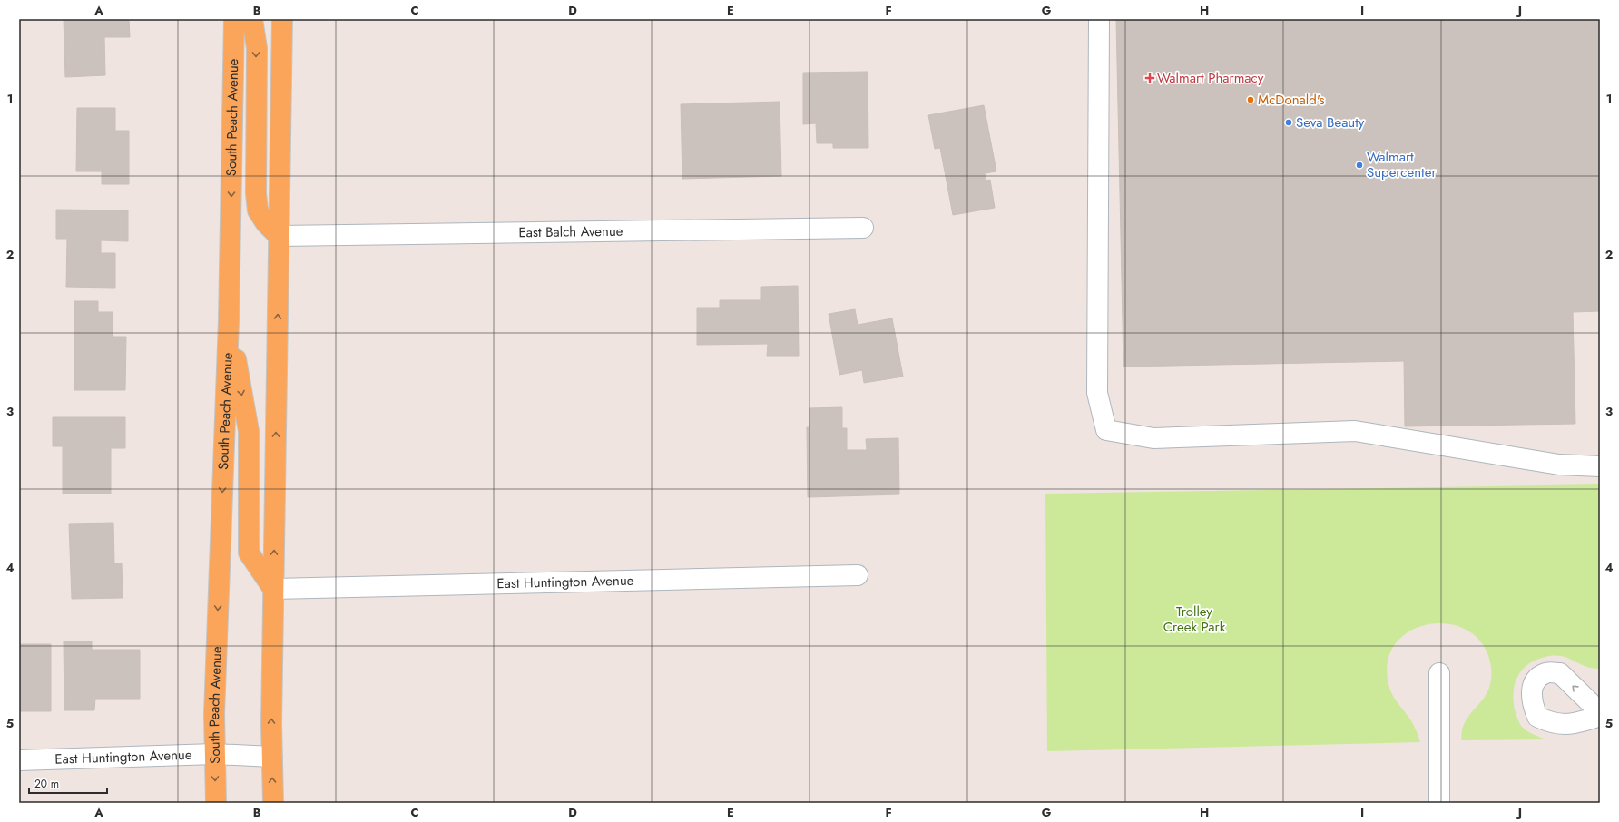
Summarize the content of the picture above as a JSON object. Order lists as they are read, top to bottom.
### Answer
{
  "streets": {
    "main road": ["South Peach Avenue"],
    "street": ["East Balch Avenue", "East Huntington Avenue"]
  },
  "crossings": [
    ["South Peach Avenue", "East Huntington Avenue"]
  ],
  "parks": ["Trolley Creek Park"],
  "places": {
    "health": ["Walmart Pharmacy"],
    "other": ["McDonald's", "Seva Beauty", "Walmart Supercenter"]
  },
  "scale_bar": "20 m",
  "grid": {
    "columns": [
      "A",
      "B",
      "C",
      "D",
      "E",
      "F",
      "G",
      "H",
      "I",
      "J"
    ],
    "rows": [
      "1",
      "2",
      "3",
      "4",
      "5"
    ]
  }
}
